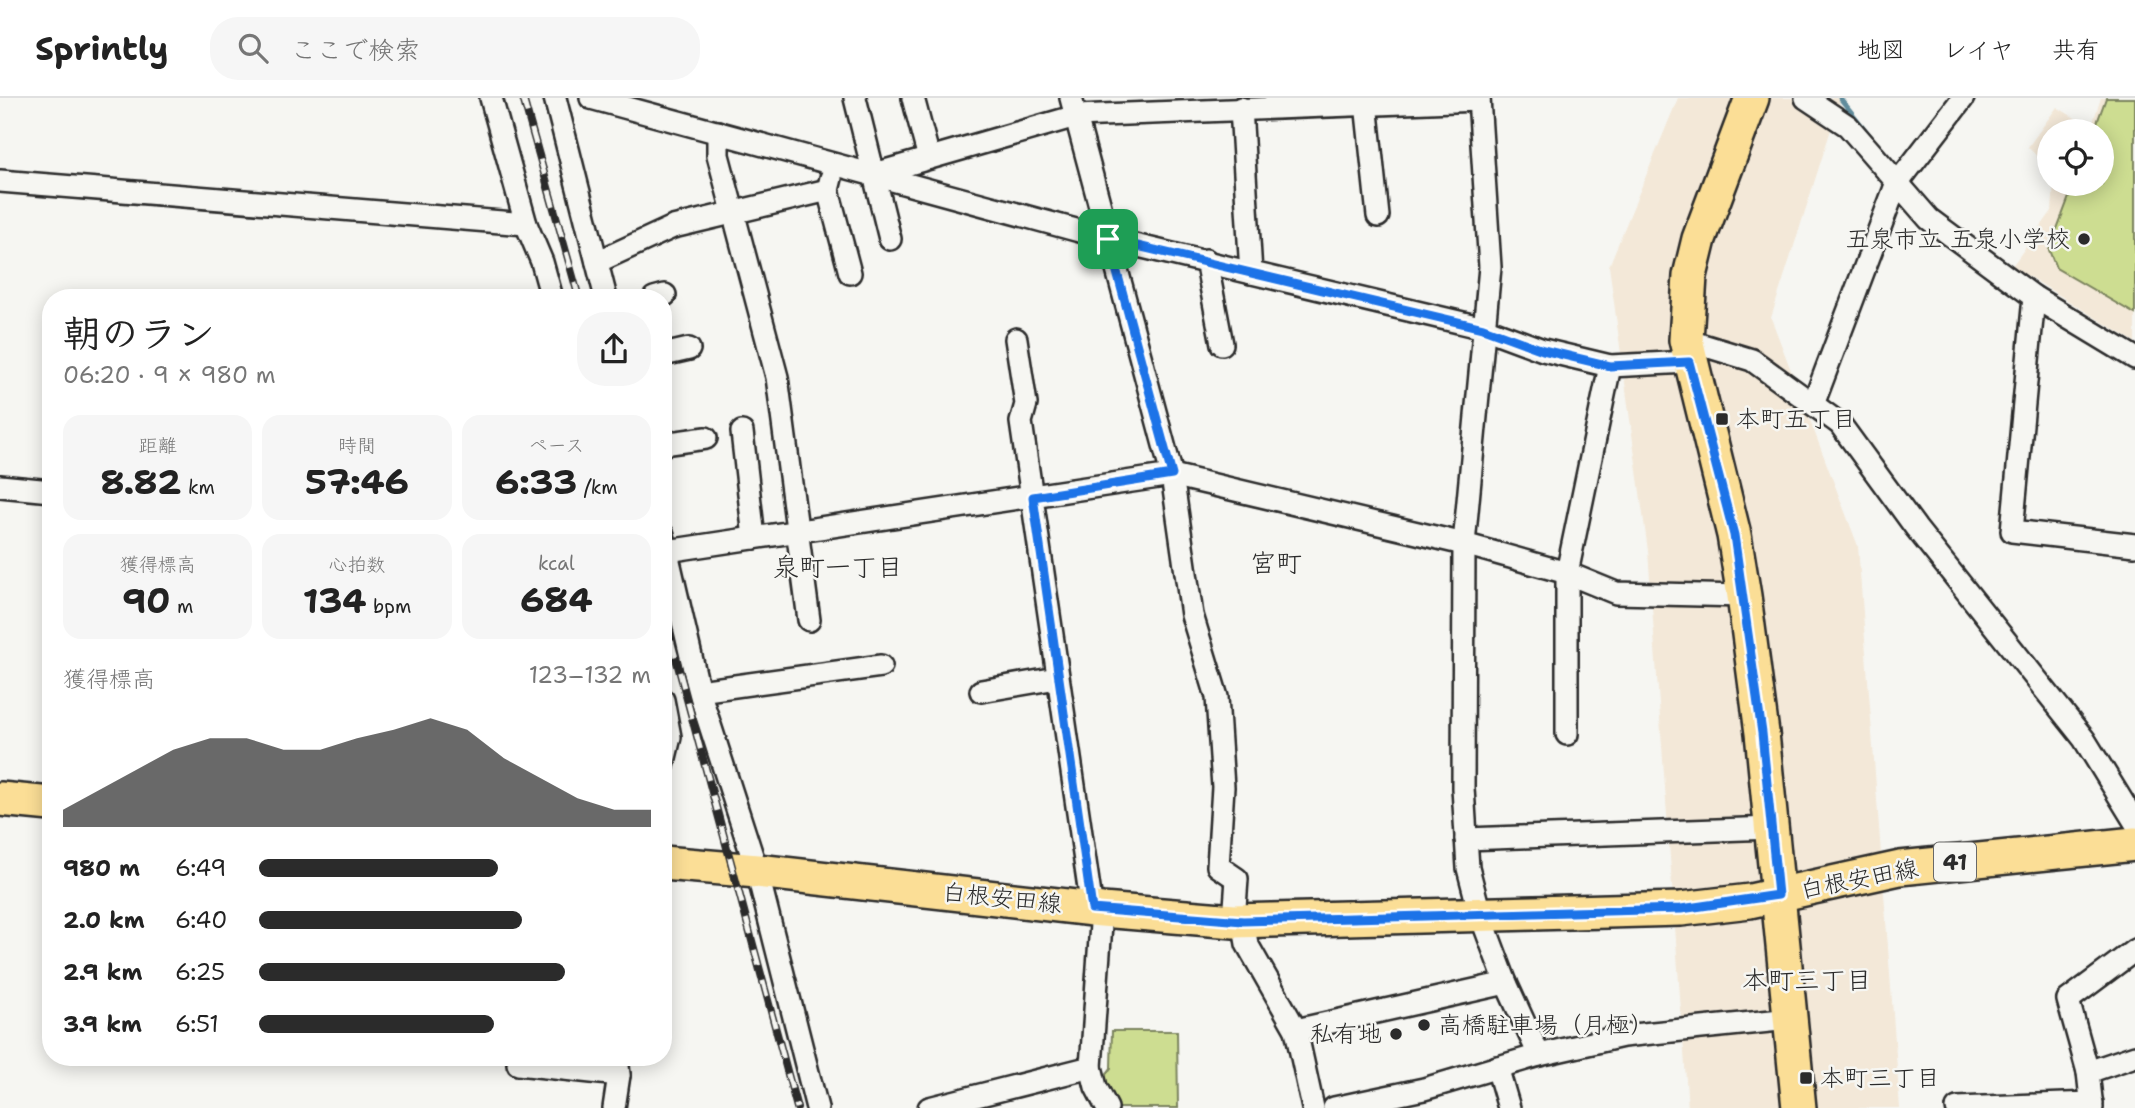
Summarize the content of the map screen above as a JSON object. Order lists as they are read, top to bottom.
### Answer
{
  "streets": {
    "main road": ["41", "白根安田線"]
  },
  "districts": ["宮町", "泉町一丁目", "本町三丁目"],
  "places": {
    "other": ["五泉市立 五泉小学校", "高橋駐車場（月極）", "私有地"],
    "transit": ["本町五丁目", "本町三丁目"]
  },
  "page": {
    "header": "Sprintly",
    "search": "ここで検索",
    "nav": ["地図", "レイヤ", "共有"],
    "heading": ["朝のラン", "06:20 · 9 × 980 m"],
    "stats": [
      ["距離", "8.82 km"],
      ["時間", "57:46"],
      ["ペース", "6:33 /km"],
      ["獲得標高", "90 m"],
      ["心拍数", "134 bpm"],
      ["kcal", "684"]
    ],
    "chart": ["獲得標高", "123–132 m"],
    "list": [
      {
        "name": "980 m",
        "note": "6:49"
      },
      {
        "name": "2.0 km",
        "note": "6:40"
      },
      {
        "name": "2.9 km",
        "note": "6:25"
      },
      {
        "name": "3.9 km",
        "note": "6:51"
      }
    ]
  }
}
